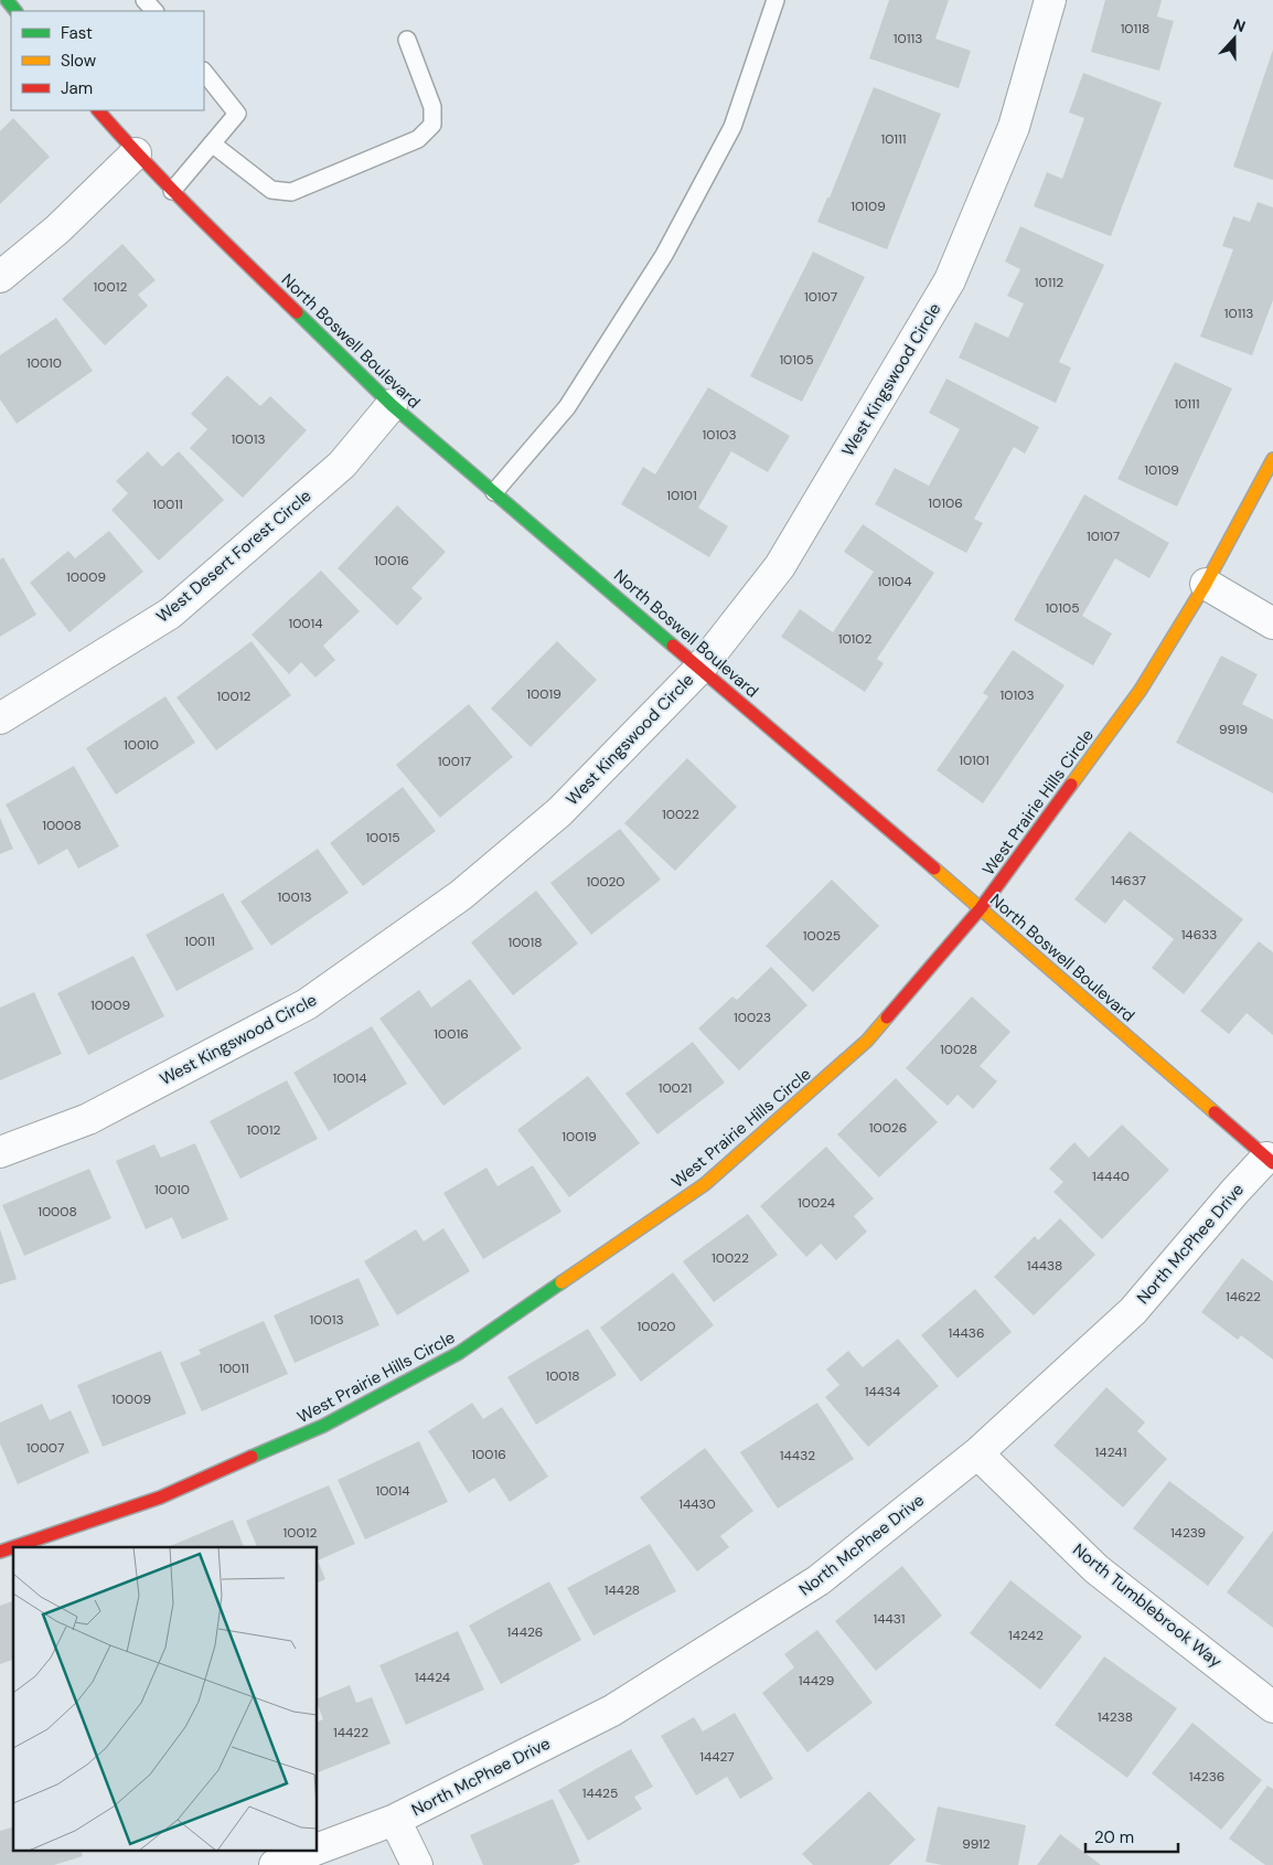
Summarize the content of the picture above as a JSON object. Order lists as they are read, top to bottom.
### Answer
{
  "streets": {
    "street": [
      "North Boswell Boulevard",
      "West Kingswood Circle",
      "West Desert Forest Circle",
      "West Prairie Hills Circle",
      "North McPhee Drive",
      "North Tumblebrook Way"
    ]
  },
  "crossings": [
    ["North Boswell Boulevard", "West Kingswood Circle"],
    ["North Boswell Boulevard", "West Desert Forest Circle"],
    ["North Boswell Boulevard", "West Prairie Hills Circle"],
    ["North Boswell Boulevard", "North McPhee Drive"],
    ["North McPhee Drive", "North Tumblebrook Way"]
  ],
  "house_numbers": [
    "10118",
    "10113",
    "10111",
    "10109",
    "10112",
    "10012",
    "10107",
    "10113",
    "10105",
    "10010",
    "10111",
    "10103",
    "10013",
    "10109",
    "10101",
    "10106",
    "10011",
    "10107",
    "10016",
    "10009",
    "10104",
    "10105",
    "10014",
    "10102",
    "10019",
    "10103",
    "10012",
    "9919",
    "10010",
    "10101",
    "10017",
    "10022",
    "10008",
    "10015",
    "14637",
    "10020",
    "10013",
    "14633",
    "10025",
    "10011",
    "10018",
    "10009",
    "10023",
    "10016",
    "10028",
    "10014",
    "10021",
    "10026",
    "10012",
    "10019",
    "14440",
    "10010",
    "10024",
    "10008",
    "10022",
    "14438",
    "14622",
    "10013",
    "10020",
    "14436",
    "10011",
    "10018",
    "14434",
    "10009",
    "10007",
    "14241",
    "10016",
    "14432",
    "10014",
    "14430",
    "10012",
    "14239",
    "14428",
    "14431",
    "14426",
    "14242",
    "14424",
    "14429",
    "14238",
    "14422",
    "14427",
    "14236",
    "14425",
    "9912"
  ],
  "legend": ["Fast", "Slow", "Jam"],
  "scale_bar": "20 m",
  "north": "top"
}
